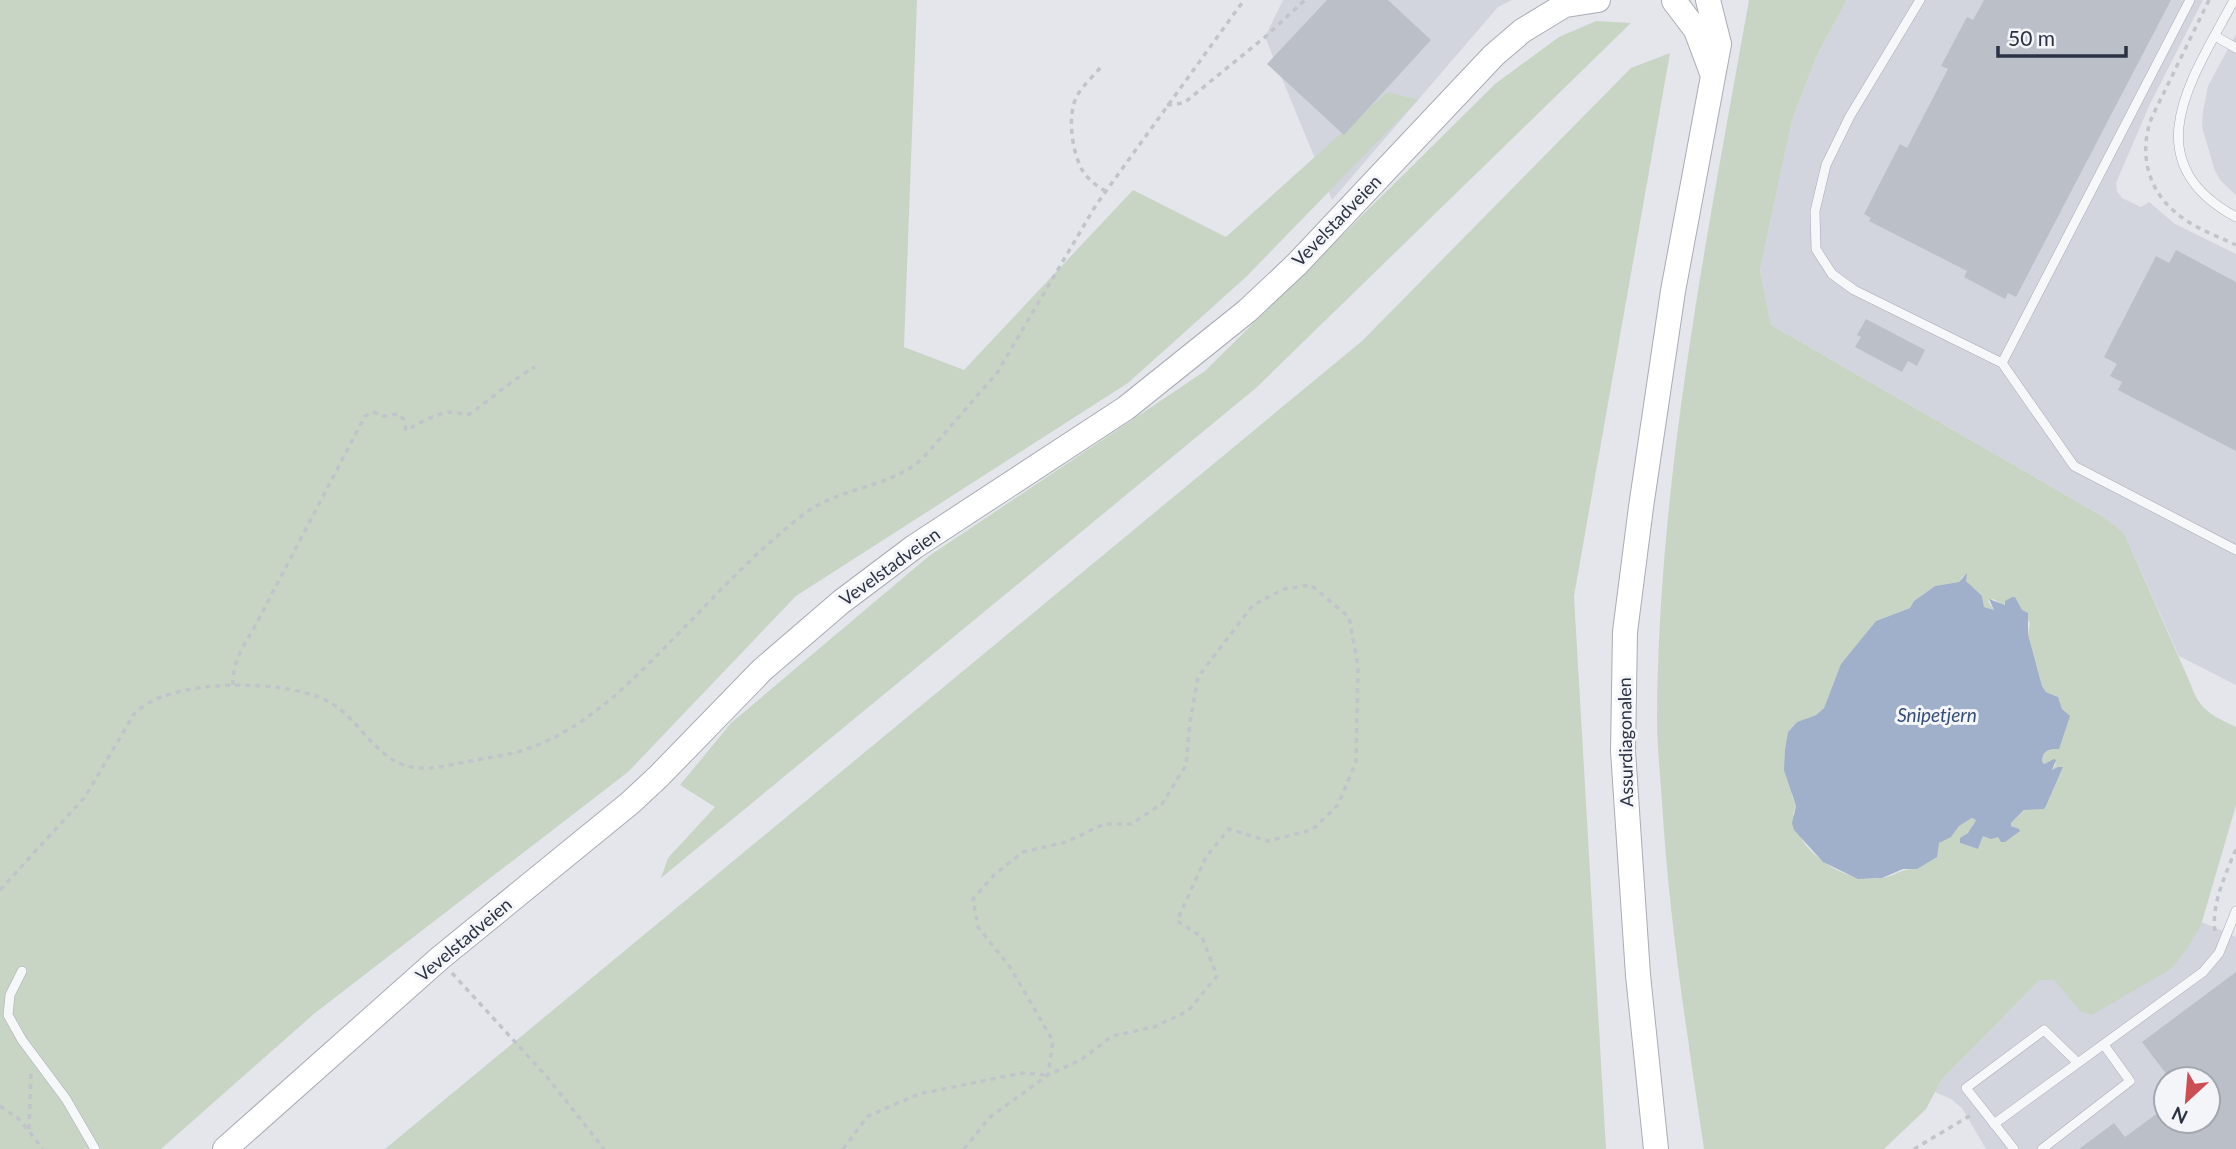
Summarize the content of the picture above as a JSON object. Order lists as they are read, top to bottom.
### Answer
{
  "streets": {
    "main road": ["Vevelstadveien", "Assurdiagonalen"]
  },
  "water": ["Snipetjern"],
  "scale_bar": "50 m",
  "north": "bottom left"
}
